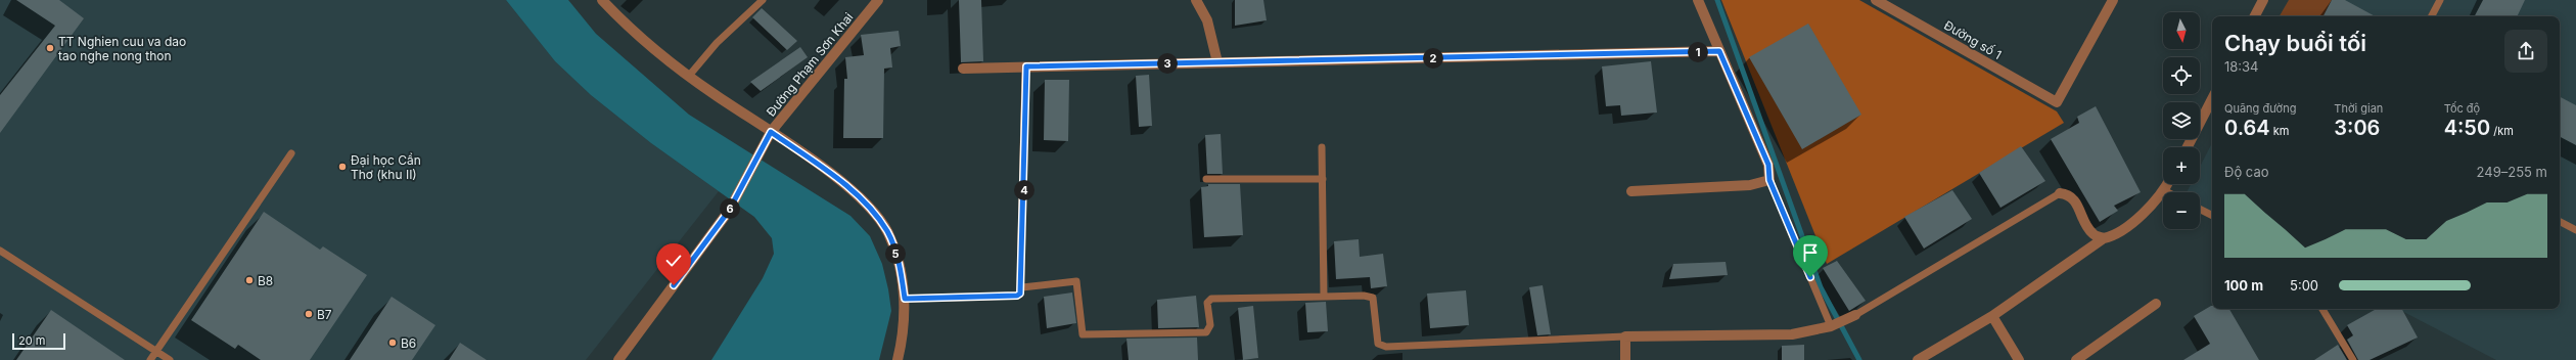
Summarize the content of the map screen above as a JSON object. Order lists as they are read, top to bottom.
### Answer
{
  "streets": {
    "street": ["Đường số 1", "Đường Phạm Sơn Khai"]
  },
  "places": [
    "TT Nghien cuu va dao tao nghe nong thon",
    "Đại học Cần Thơ (khu II)",
    "B8",
    "B7",
    "B6"
  ],
  "scale_bar": "20 m",
  "north": "bottom",
  "page": {
    "map_buttons": ["+", "−"],
    "heading": ["Chạy buổi tối", "18:34"],
    "pins": [
      "1",
      "2",
      "3",
      "4",
      "6",
      "5"
    ],
    "stats": [
      ["Quãng đường", "0.64 km"],
      ["Thời gian", "3:06"],
      ["Tốc độ", "4:50 /km"]
    ],
    "chart": ["Độ cao", "249–255 m"],
    "list": [
      {
        "name": "100 m",
        "note": "5:00"
      }
    ],
    "scale": "20 m"
  }
}
